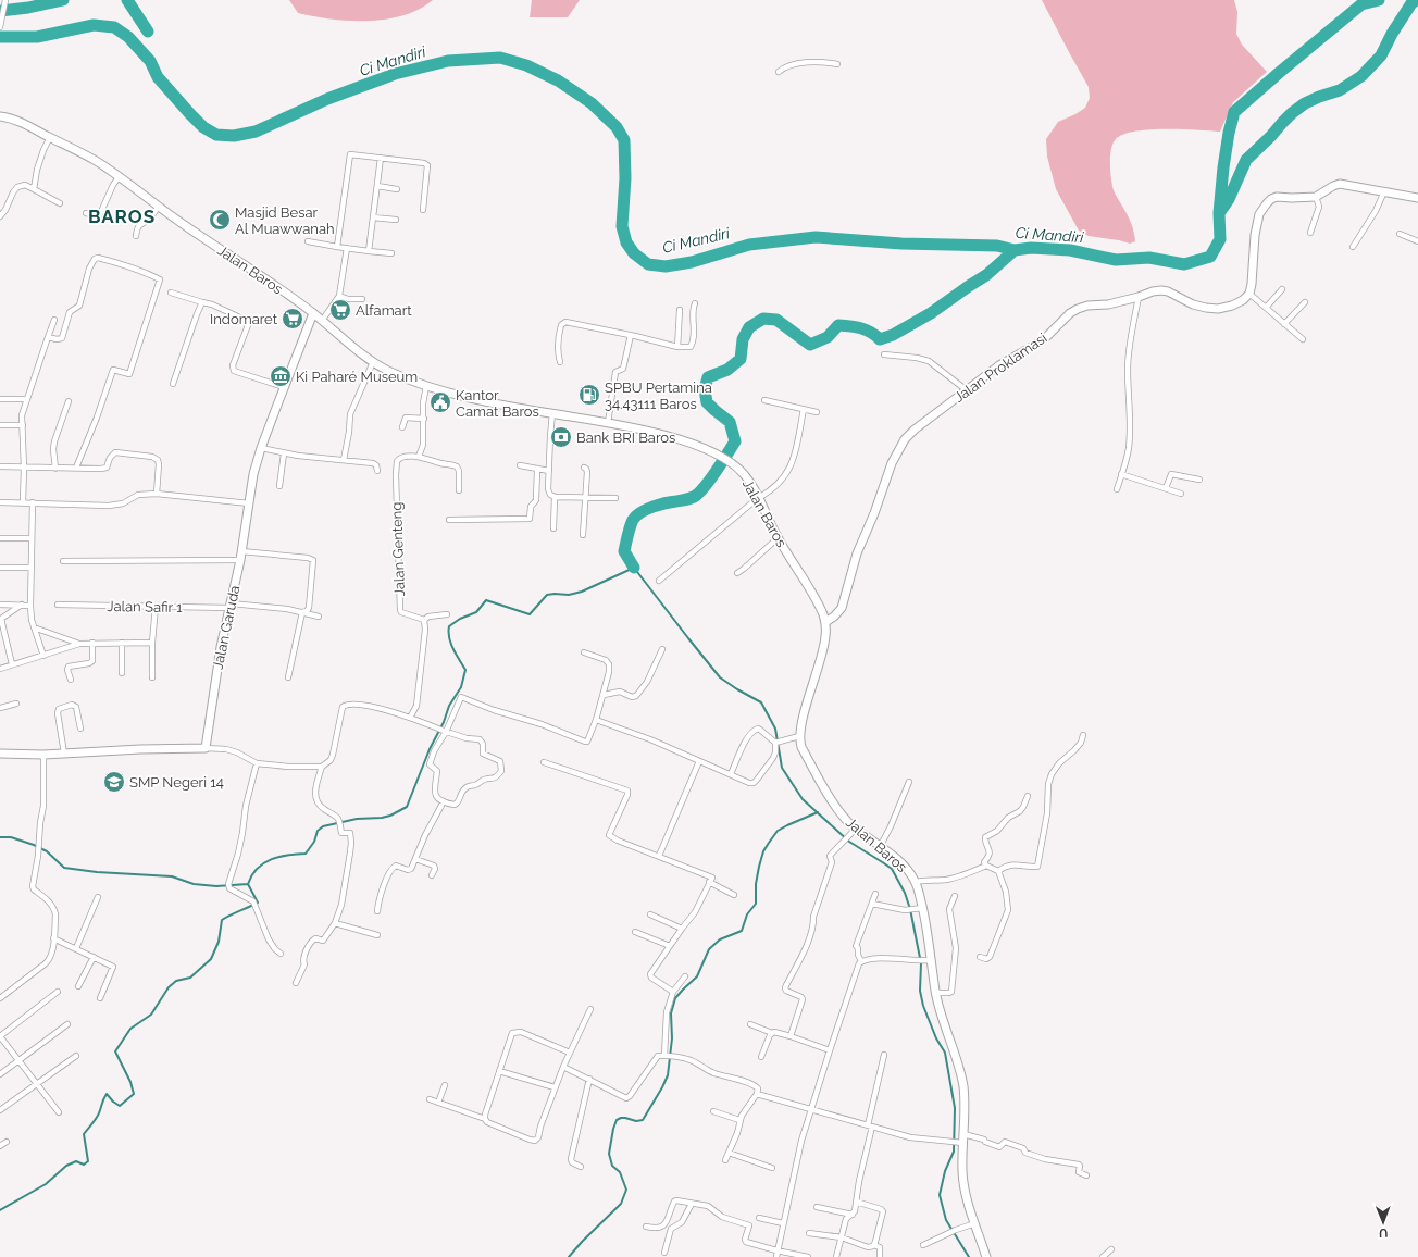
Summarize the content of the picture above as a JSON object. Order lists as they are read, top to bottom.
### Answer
{
  "streets": {
    "main road": ["Jalan Baros", "Jalan Proklamasi", "Jalan Garuda"],
    "street": ["Jalan Genteng", "Jalan Safir 1"]
  },
  "crossings": [
    ["Jalan Baros", "Jalan Proklamasi"],
    ["Jalan Baros", "Jalan Garuda"],
    ["Jalan Safir 1", "Jalan Garuda"]
  ],
  "districts": ["BAROS"],
  "water": ["Ci Mandiri"],
  "places": {
    "mosque": ["Masjid Besar Al Muawwanah"],
    "supermarket": ["Alfamart", "Indomaret"],
    "museum": ["Ki Paharé Museum"],
    "fuel station": ["SPBU Pertamina 34.43111 Baros"],
    "public building": ["Kantor Camat Baros"],
    "bank": ["Bank BRI Baros"],
    "school or university": ["SMP Negeri 14"]
  },
  "north": "bottom"
}
